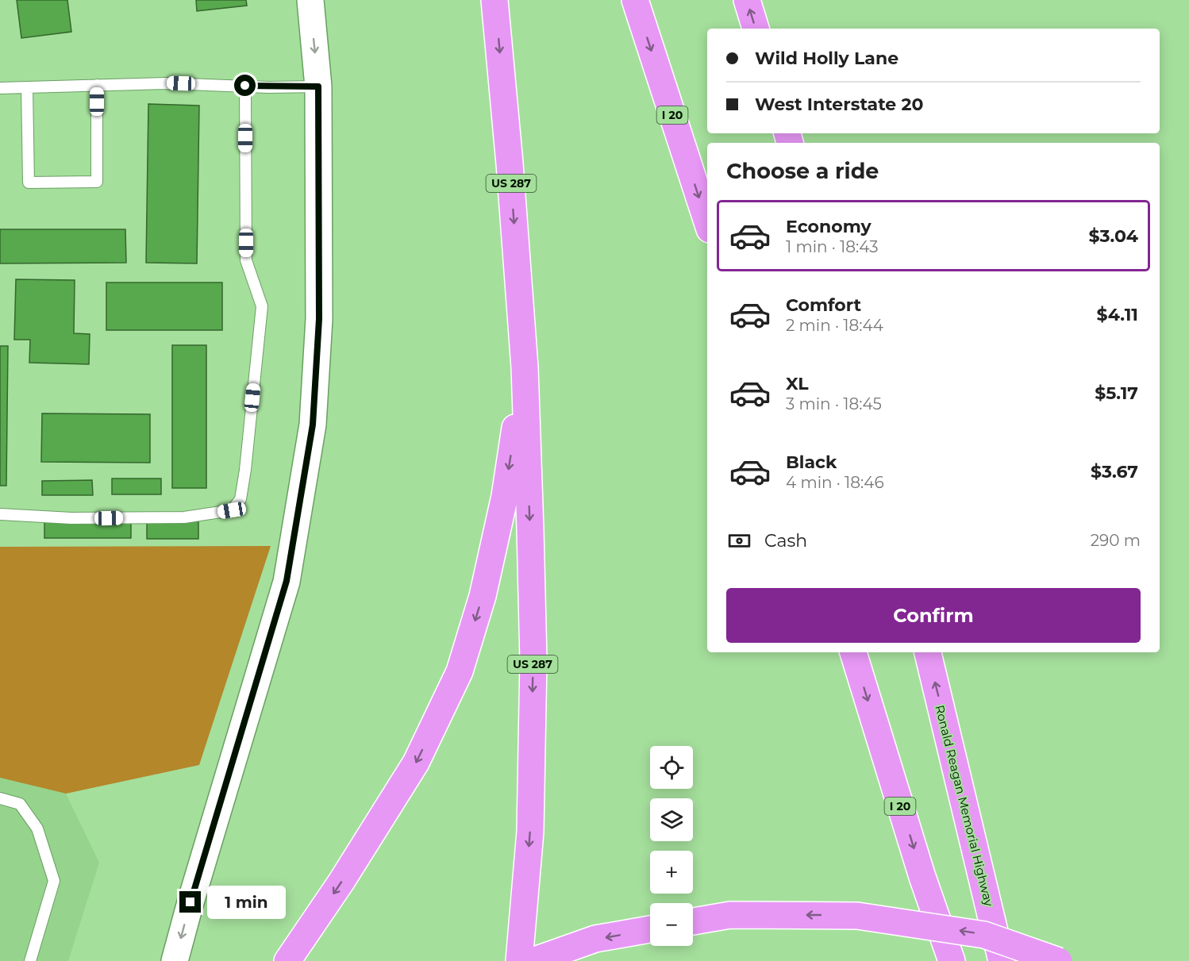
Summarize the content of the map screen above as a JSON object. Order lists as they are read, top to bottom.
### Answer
{
  "streets": {
    "highway": ["I 20", "US 287", "Ronald Reagan Memorial Highway"]
  },
  "page": {
    "banner": ["Wild Holly Lane", "West Interstate 20"],
    "heading": "Choose a ride",
    "list": [
      {
        "name": "Economy",
        "note": "1 min · 18:43",
        "value": "$3.04"
      },
      {
        "name": "Comfort",
        "note": "2 min · 18:44",
        "value": "$4.11"
      },
      {
        "name": "XL",
        "note": "3 min · 18:45",
        "value": "$5.17"
      },
      {
        "name": "Black",
        "note": "4 min · 18:46",
        "value": "$3.67"
      }
    ],
    "pay": ["Cash", "290 m"],
    "buttons": "Confirm",
    "map_buttons": ["+", "−"],
    "bubble": "1 min"
  }
}
